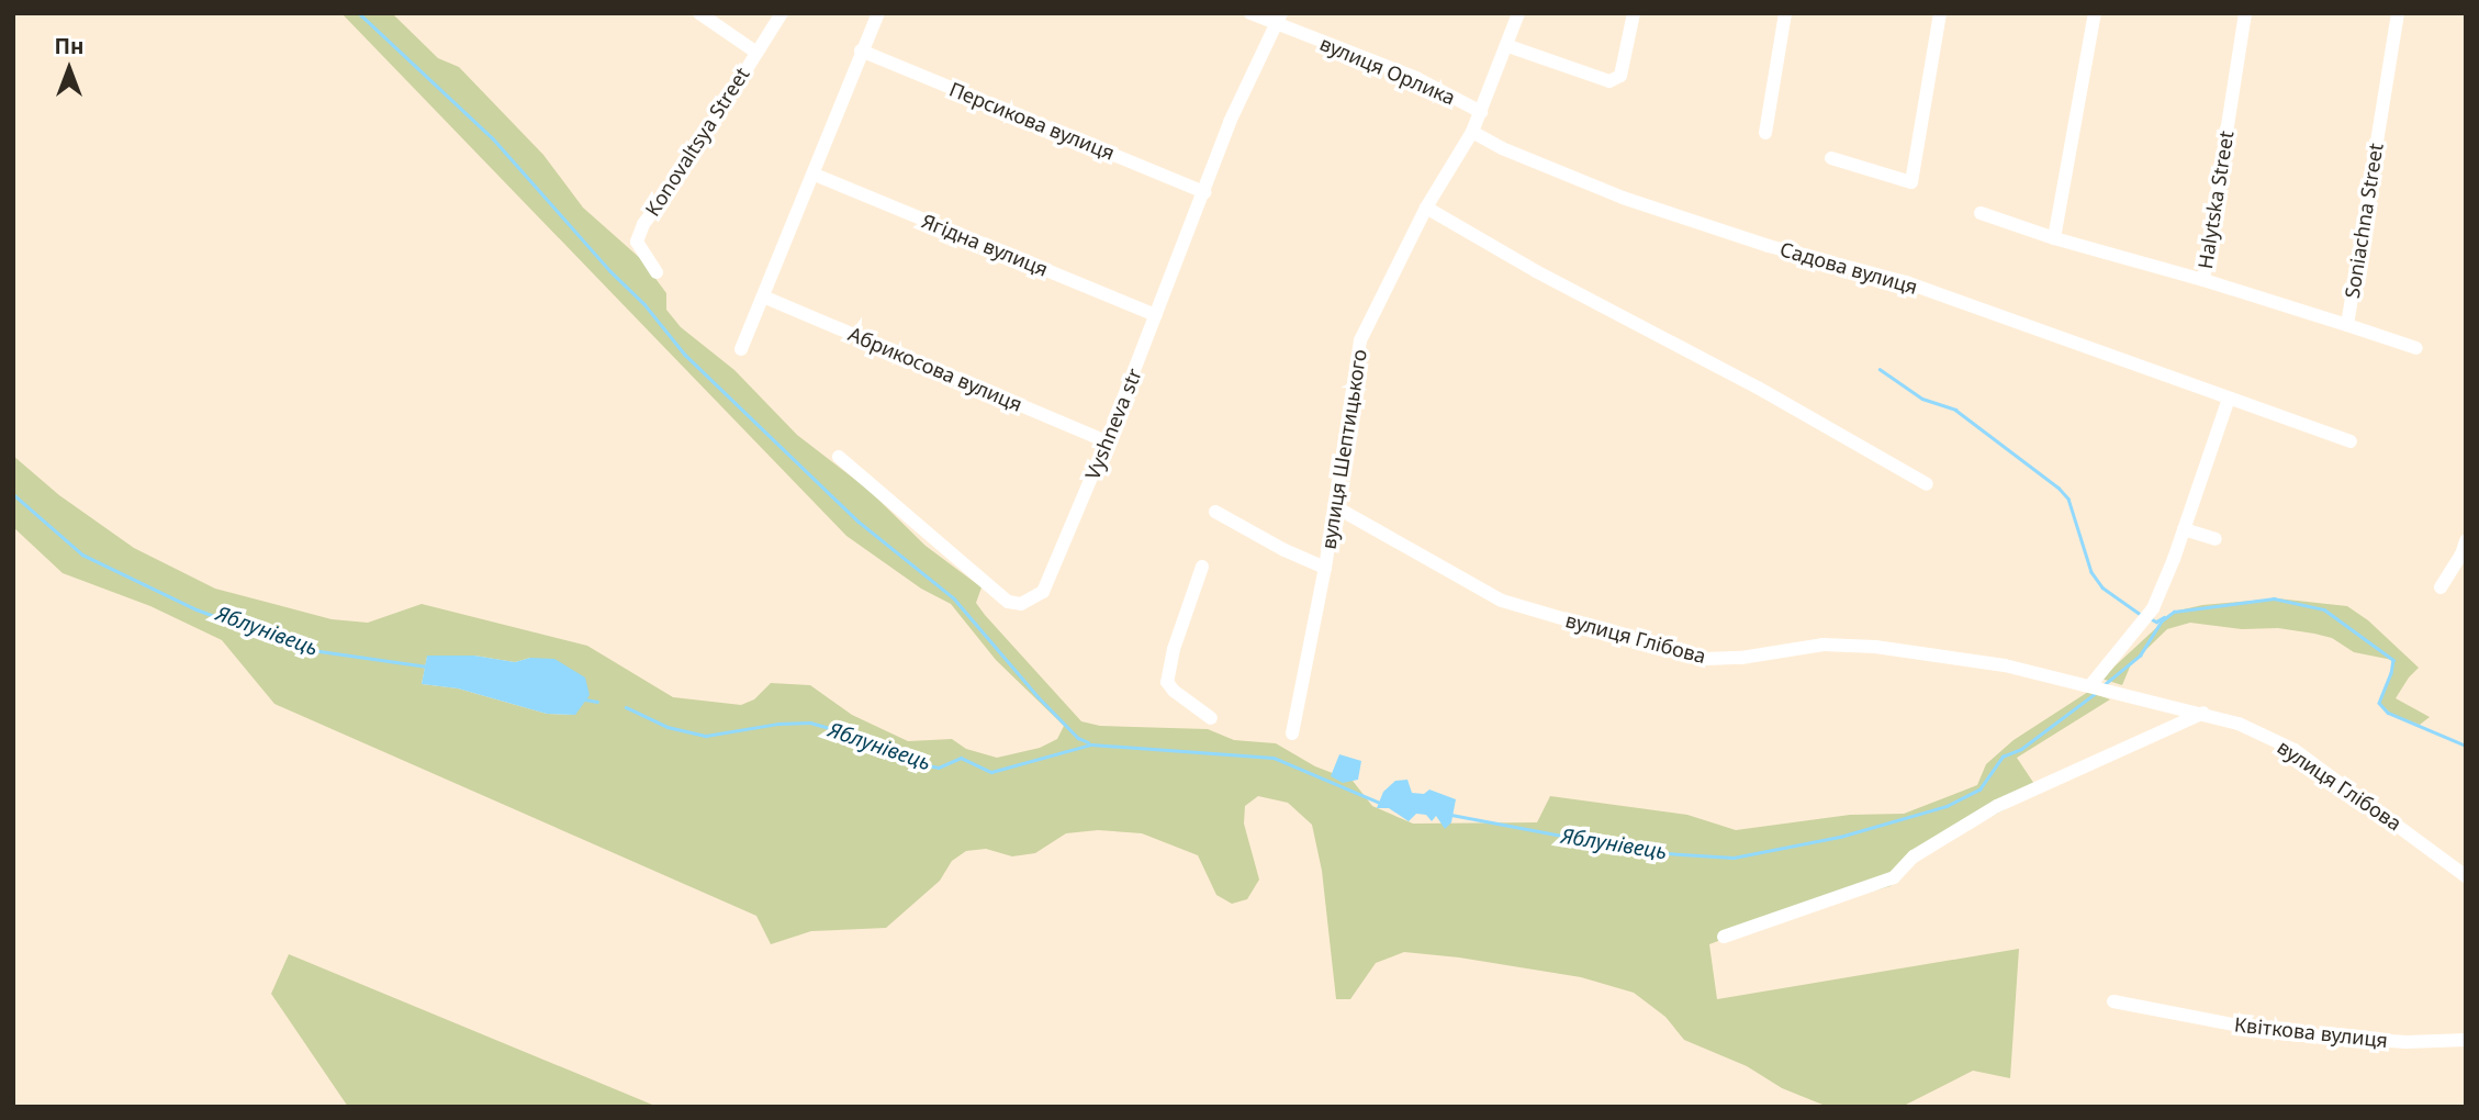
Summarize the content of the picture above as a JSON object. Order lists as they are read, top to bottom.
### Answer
{
  "streets": {
    "street": [
      "вулиця Орлика",
      "Персикова вулиця",
      "Konovaltsya Street",
      "Halytska Street",
      "Soniachna Street",
      "Ягідна вулиця",
      "Садова вулиця",
      "Абрикосова вулиця",
      "Vyshneva str",
      "вулиця Шептицького",
      "вулиця Глібова",
      "Квіткова вулиця"
    ]
  },
  "crossings": [
    ["вулиця Орлика", "Vyshneva str"],
    ["вулиця Орлика", "вулиця Шептицького"],
    ["Персикова вулиця", "Vyshneva str"],
    ["Halytska Street", "Soniachna Street"],
    ["Ягідна вулиця", "Vyshneva str"],
    ["Садова вулиця", "вулиця Шептицького"],
    ["Абрикосова вулиця", "Vyshneva str"],
    ["вулиця Шептицького", "вулиця Глібова"]
  ],
  "water": ["Яблунівець"],
  "north": "top"
}
